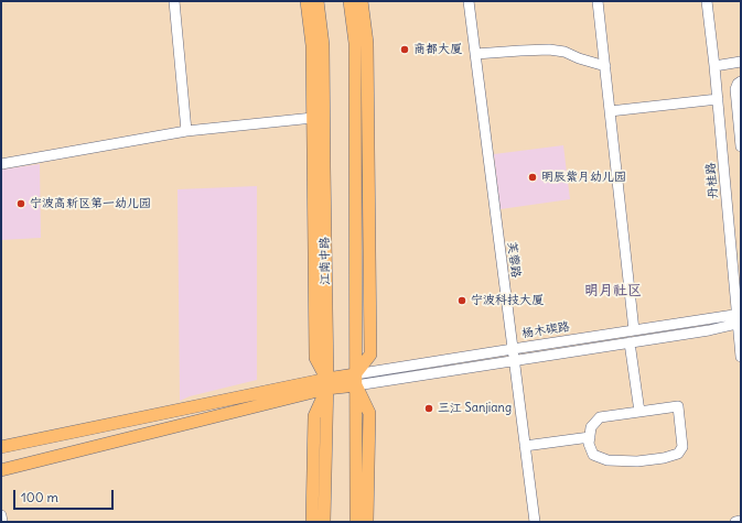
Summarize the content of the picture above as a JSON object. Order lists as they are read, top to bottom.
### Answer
{
  "streets": {
    "main road": ["江南中路"],
    "street": ["丹桂路", "芙蓉路", "杨木碶路"]
  },
  "crossings": [
    ["丹桂路", "杨木碶路"],
    ["芙蓉路", "杨木碶路"]
  ],
  "districts": ["明月社区"],
  "places": [
    "商都大厦",
    "明辰紫月幼儿园",
    "宁波高新区第一幼儿园",
    "宁波科技大厦",
    "三江 Sanjiang"
  ],
  "scale_bar": "100 m"
}
